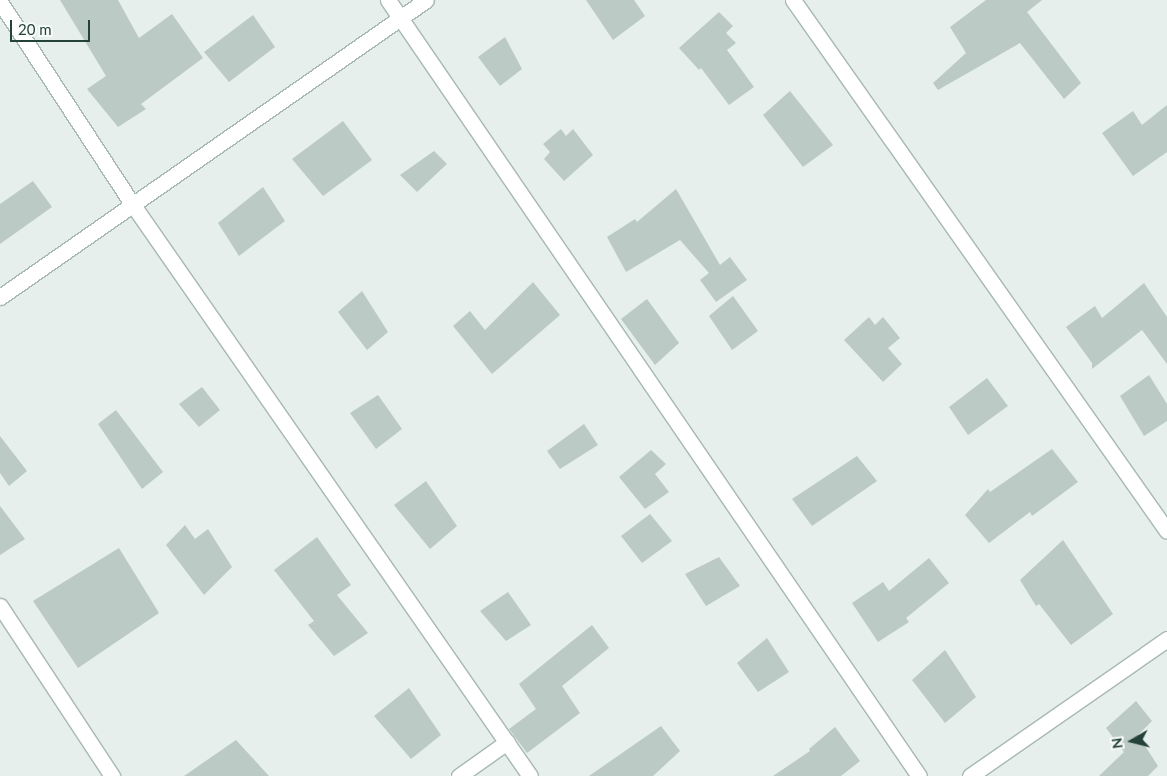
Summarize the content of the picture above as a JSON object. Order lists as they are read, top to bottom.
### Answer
{
  "scale_bar": "20 m",
  "north": "left"
}
